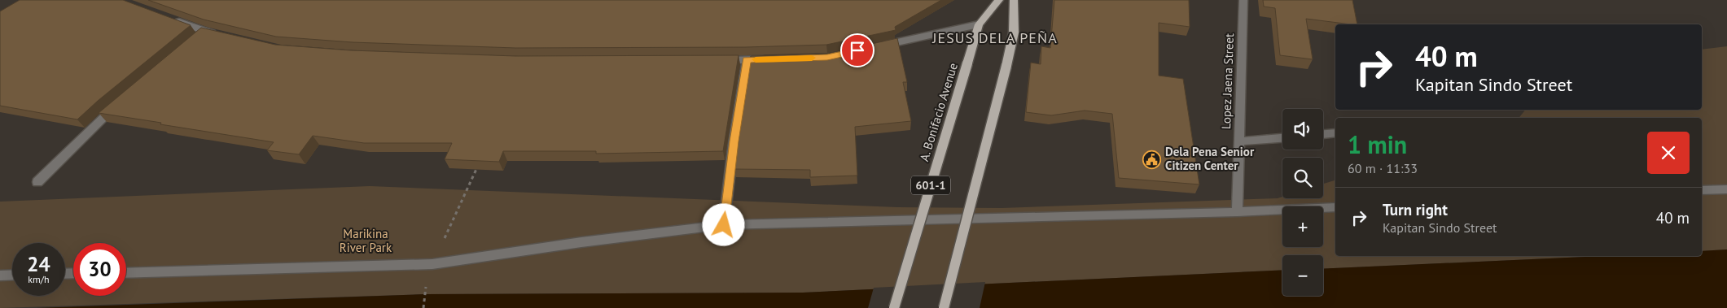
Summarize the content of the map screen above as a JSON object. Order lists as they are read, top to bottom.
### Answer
{
  "streets": {
    "main road": ["A. Bonifacio Avenue", "601-1"],
    "street": ["Lopez Jaena Street"]
  },
  "districts": ["JESUS DELA PEÑA"],
  "parks": ["Marikina River Park"],
  "places": {
    "public building": ["Dela Pena Senior Citizen Center"]
  },
  "page": {
    "turn": ["40 m", "Kapitan Sindo Street"],
    "map_buttons": ["+", "−"],
    "heading": ["1 min", "60 m · 11:33"],
    "list": [
      {
        "name": "Turn right",
        "note": "Kapitan Sindo Street",
        "value": "40 m"
      }
    ],
    "speed": "24 km/h",
    "limit": "30"
  }
}
